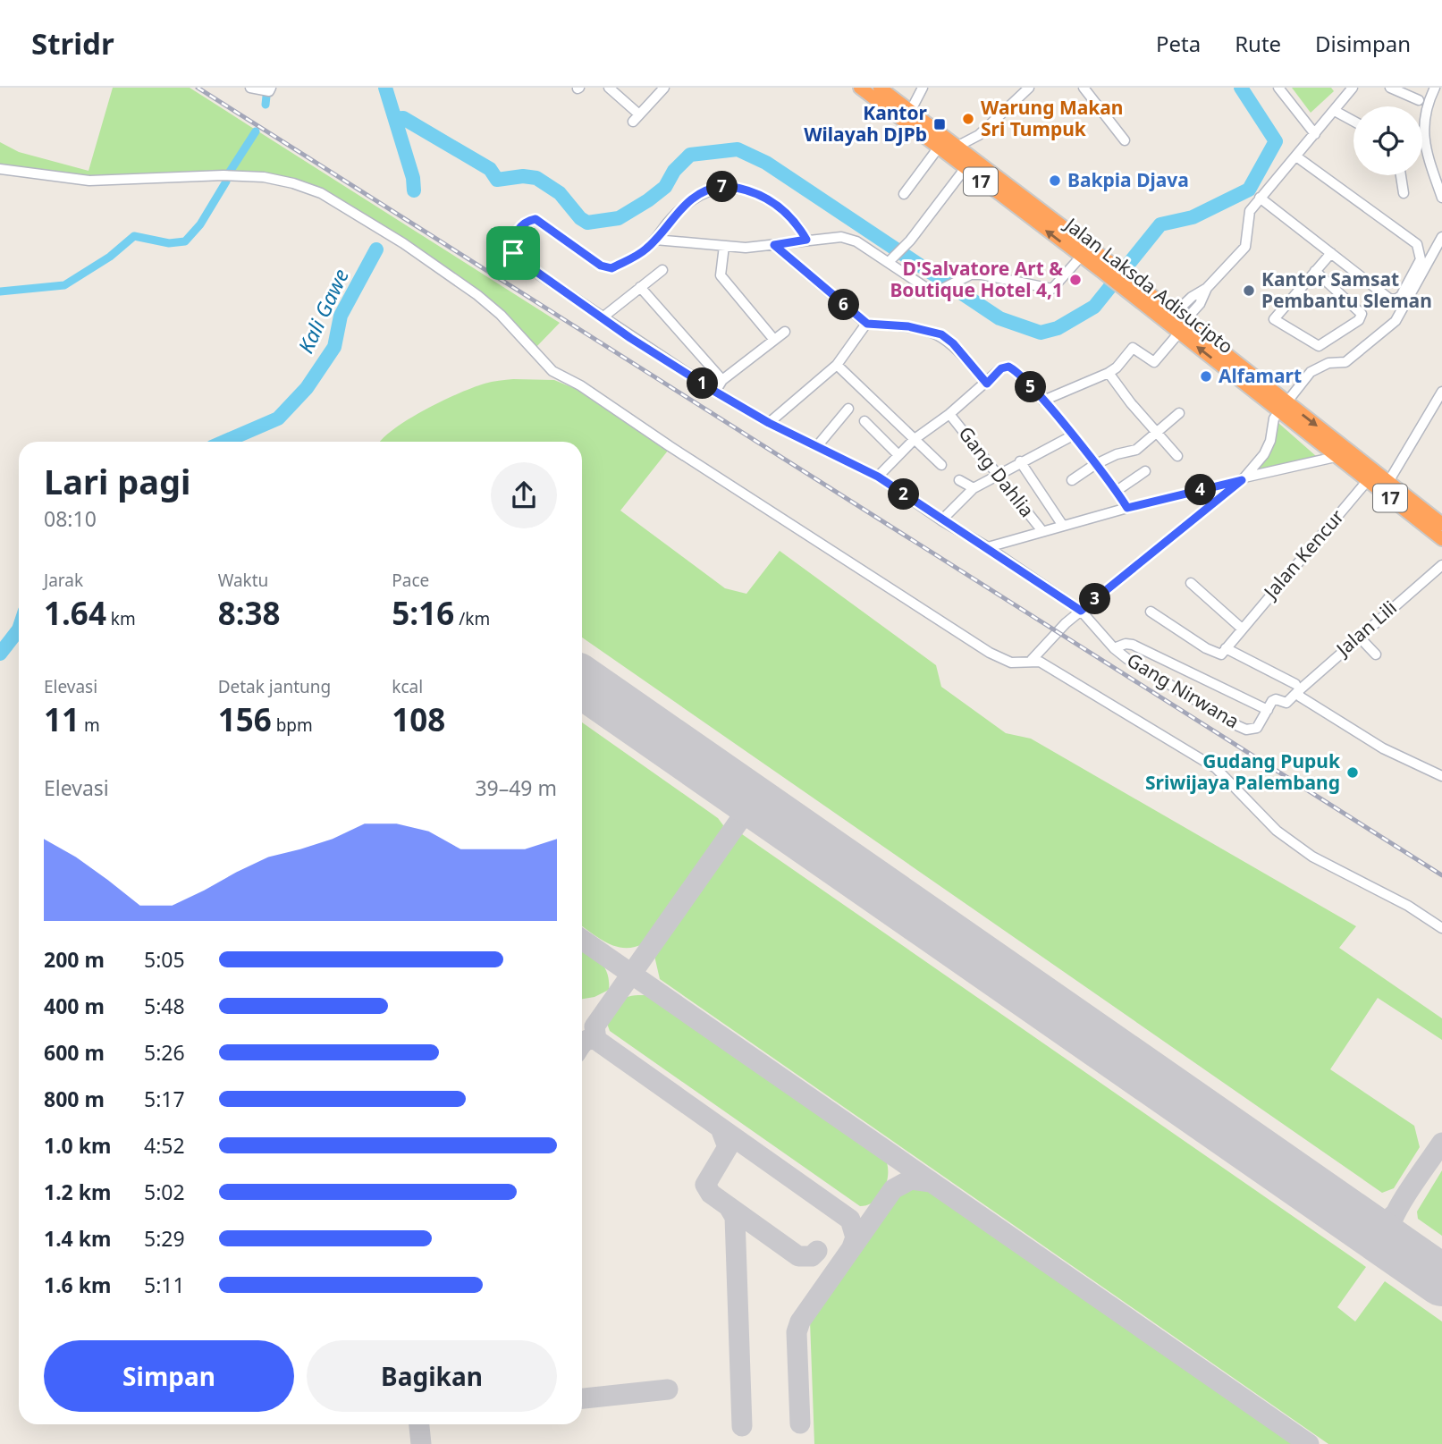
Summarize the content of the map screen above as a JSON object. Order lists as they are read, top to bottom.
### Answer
{
  "streets": {
    "highway": ["17", "Jalan Laksda Adisucipto"],
    "street": [
      "Gang Dahlia",
      "Jalan Kencur",
      "Jalan Lili",
      "Gang Nirwana"
    ]
  },
  "crossings": [
    ["Jalan Laksda Adisucipto", "Jalan Kencur"],
    ["Jalan Lili", "Gang Nirwana"]
  ],
  "water": ["Kali Gawe"],
  "places": {
    "other": [
      "Warung Makan Sri Tumpuk",
      "Bakpia Djava",
      "D'Salvatore Art & Boutique Hotel 4,1",
      "Kantor Samsat Pembantu Sleman",
      "Alfamart",
      "Gudang Pupuk Sriwijaya Palembang"
    ],
    "transit": ["Kantor Wilayah DJPb"]
  },
  "page": {
    "header": "Stridr",
    "nav": ["Peta", "Rute", "Disimpan"],
    "pins": [
      "7",
      "6",
      "1",
      "5",
      "4",
      "2",
      "3"
    ],
    "heading": ["Lari pagi", "08:10"],
    "stats": [
      ["Jarak", "1.64 km"],
      ["Waktu", "8:38"],
      ["Pace", "5:16 /km"],
      ["Elevasi", "11 m"],
      ["Detak jantung", "156 bpm"],
      ["kcal", "108"]
    ],
    "chart": ["Elevasi", "39–49 m"],
    "list": [
      {
        "name": "200 m",
        "note": "5:05"
      },
      {
        "name": "400 m",
        "note": "5:48"
      },
      {
        "name": "600 m",
        "note": "5:26"
      },
      {
        "name": "800 m",
        "note": "5:17"
      },
      {
        "name": "1.0 km",
        "note": "4:52"
      },
      {
        "name": "1.2 km",
        "note": "5:02"
      },
      {
        "name": "1.4 km",
        "note": "5:29"
      },
      {
        "name": "1.6 km",
        "note": "5:11"
      }
    ],
    "buttons": ["Simpan", "Bagikan"]
  }
}
